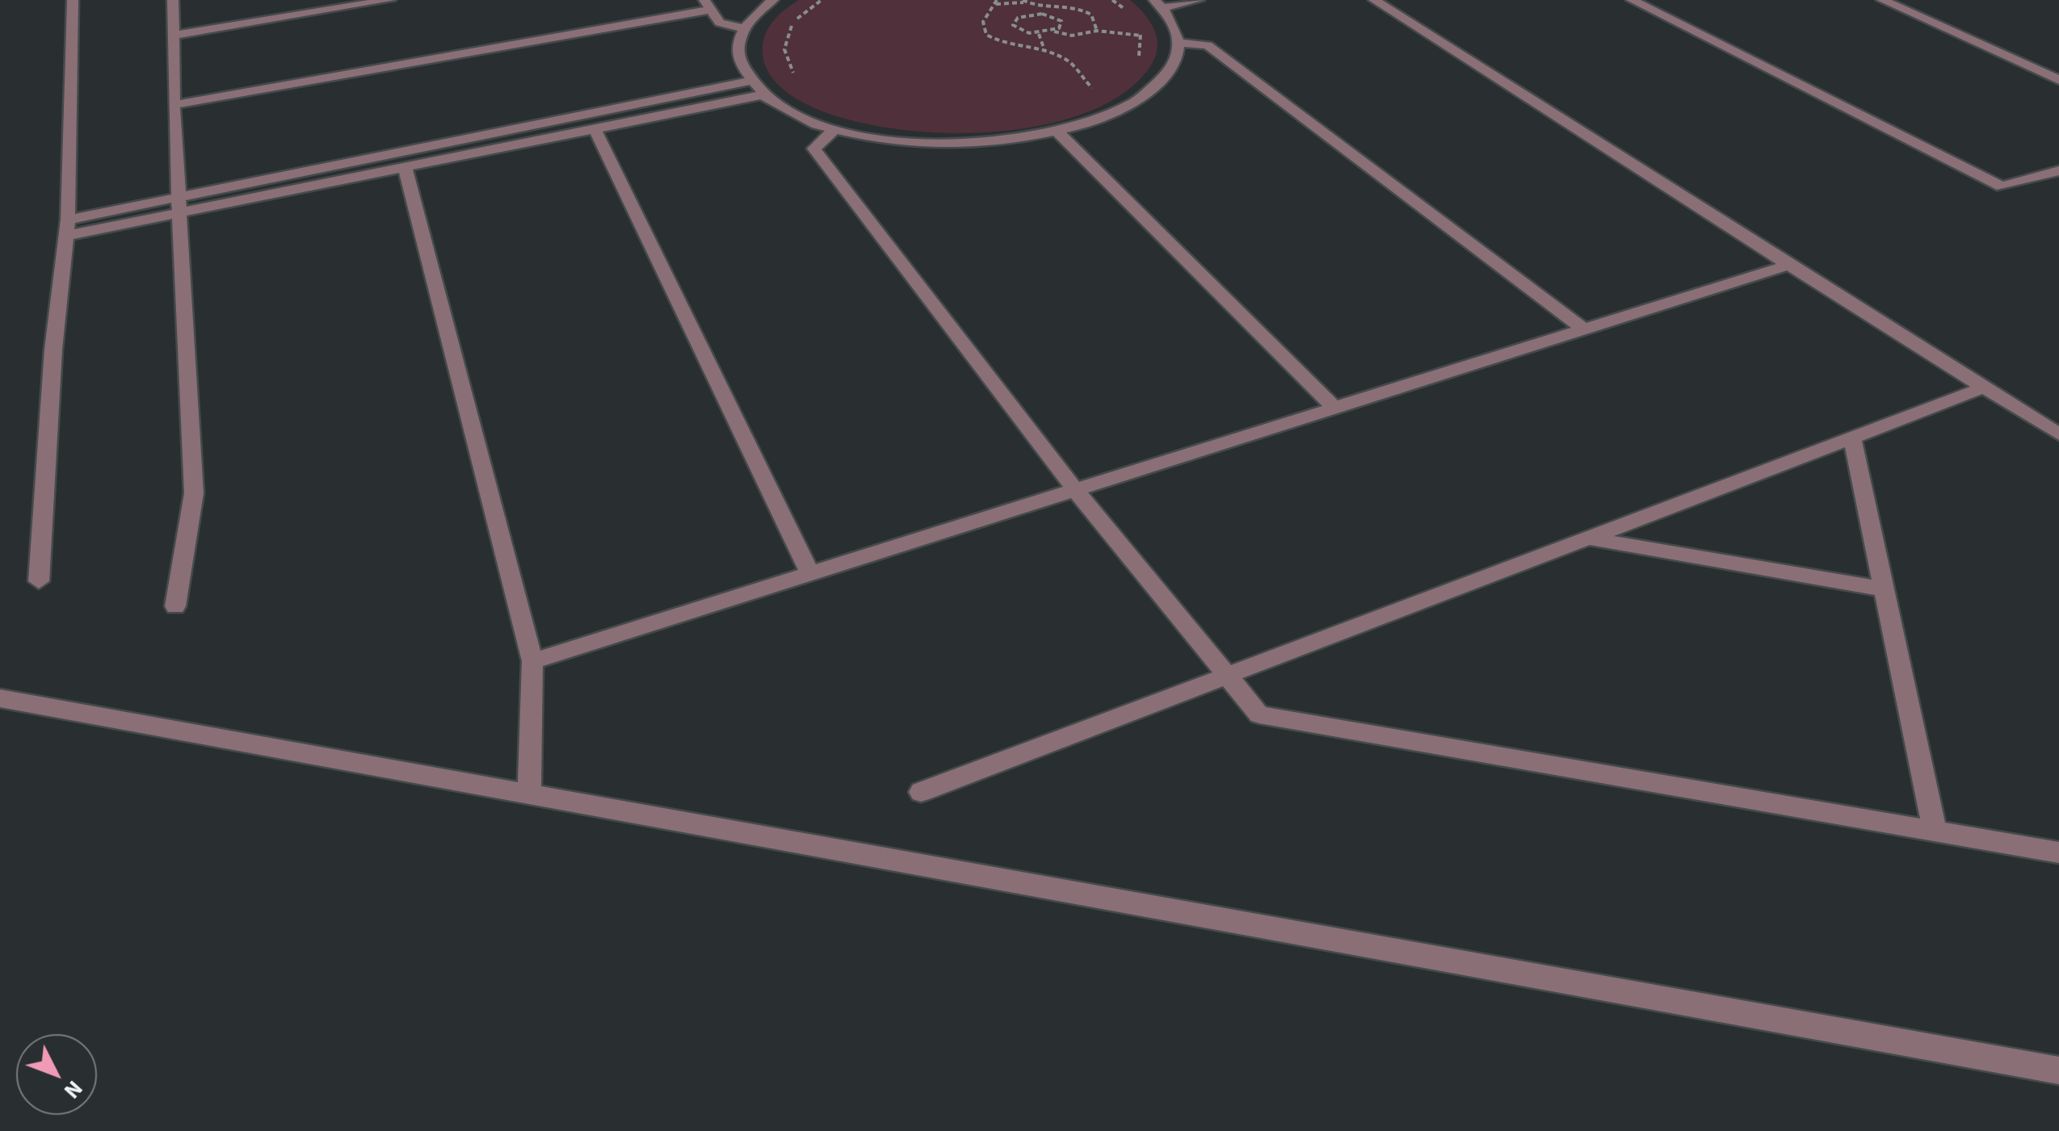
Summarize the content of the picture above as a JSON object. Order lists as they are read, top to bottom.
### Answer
{
  "north": "bottom right"
}
